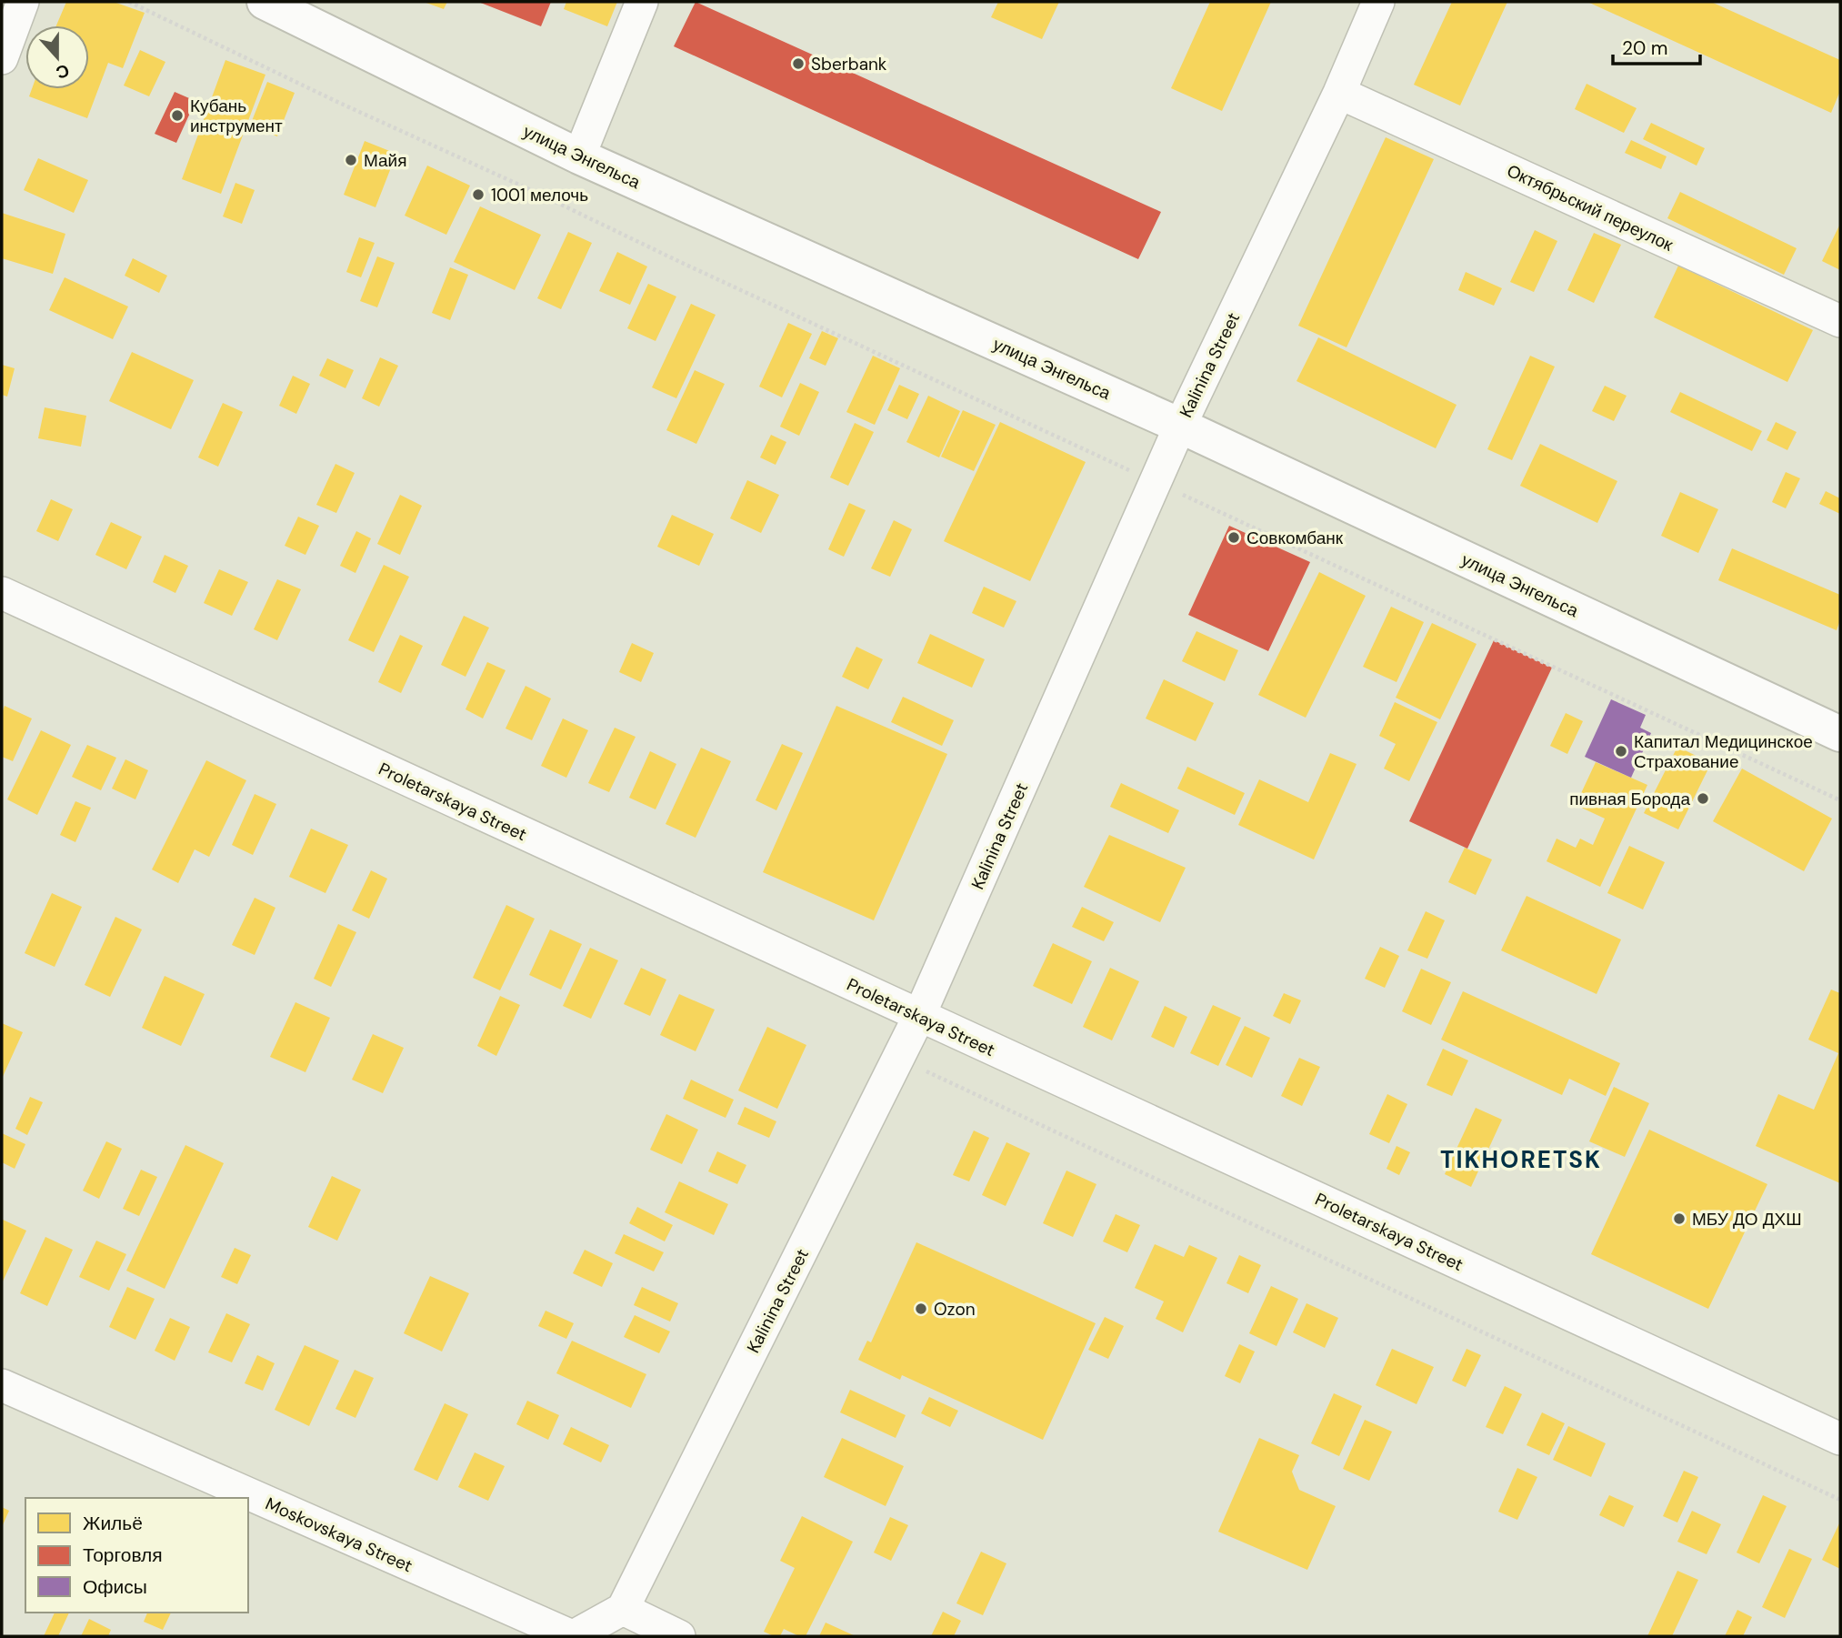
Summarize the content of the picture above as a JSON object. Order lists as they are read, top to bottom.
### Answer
{
  "streets": {
    "main road": ["улица Энгельса"],
    "street": [
      "Октябрьский переулок",
      "Kalinina Street",
      "Proletarskaya Street",
      "Moskovskaya Street"
    ]
  },
  "crossings": [
    ["улица Энгельса", "Kalinina Street"],
    ["Октябрьский переулок", "Kalinina Street"],
    ["Kalinina Street", "Proletarskaya Street"]
  ],
  "districts": ["TIKHORETSK"],
  "places": [
    "Sberbank",
    "Кубань инструмент",
    "Майя",
    "1001 мелочь",
    "Совкомбанк",
    "Капитал Медицинское Страхование",
    "пивная Борода",
    "МБУ ДО ДХШ",
    "Ozon"
  ],
  "legend": ["Жильё", "Торговля", "Офисы"],
  "scale_bar": "20 m",
  "north": "bottom"
}
